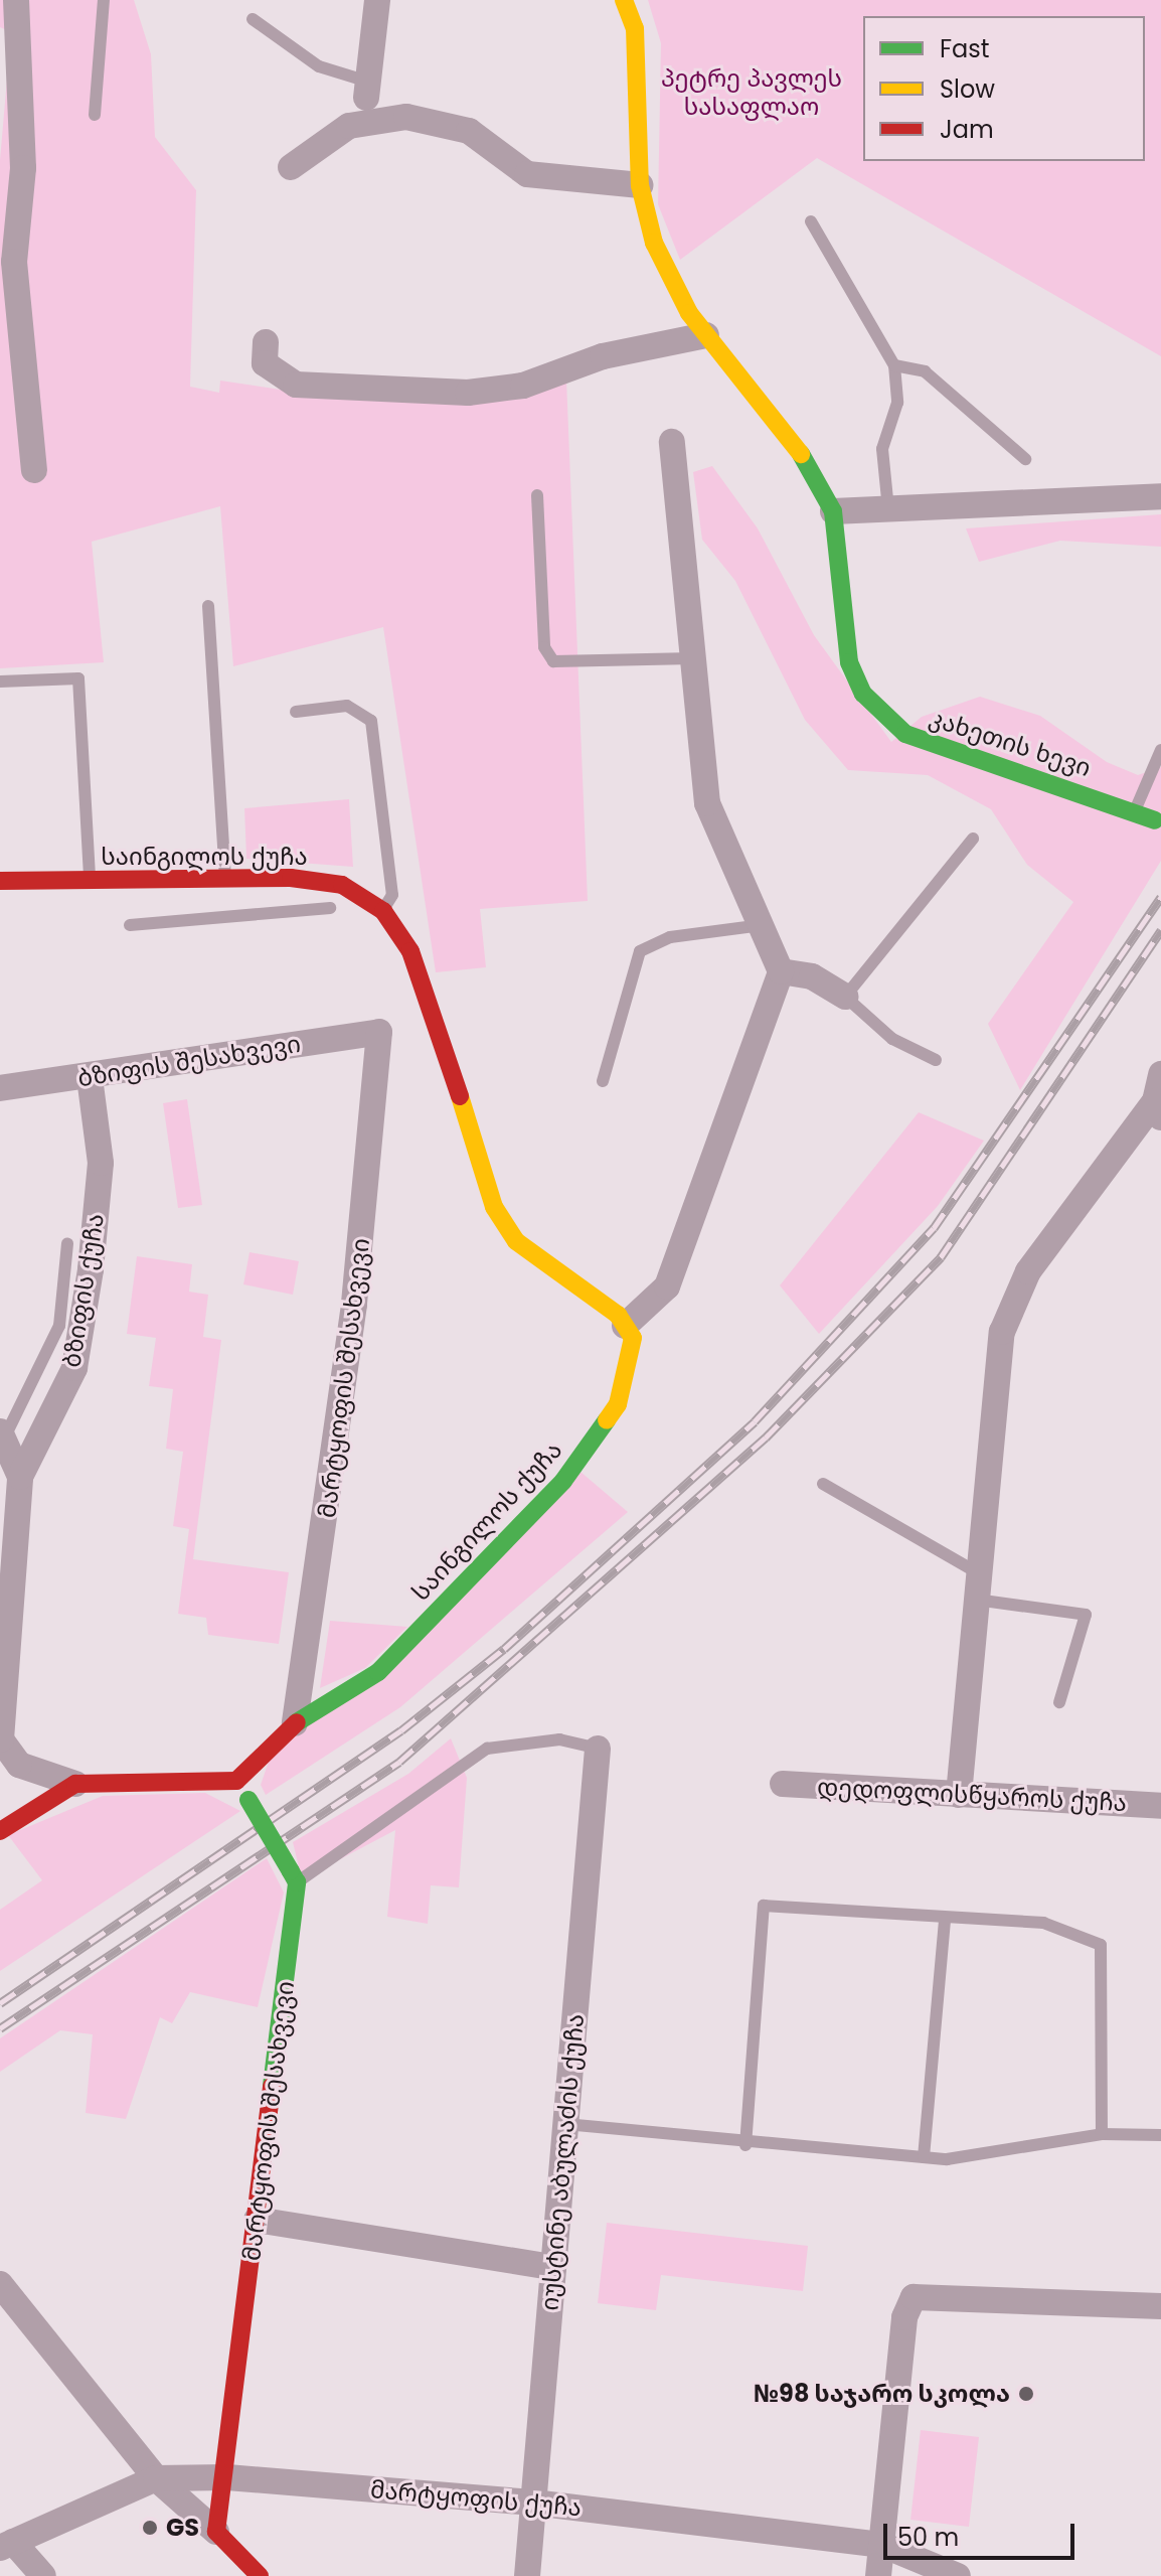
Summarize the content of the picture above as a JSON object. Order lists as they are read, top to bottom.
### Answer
{
  "streets": {
    "street": [
      "კახეთის ხევი",
      "საინგილოს ქუჩა",
      "ბზიფის შესახვევი",
      "ბზიფის ქუჩა",
      "მარტყოფის შესახვევი",
      "დედოფლისწყაროს ქუჩა",
      "იუსტინე აბულაძის ქუჩა",
      "მარტყოფის ქუჩა"
    ]
  },
  "crossings": [
    ["საინგილოს ქუჩა", "მარტყოფის შესახვევი"],
    ["ბზიფის შესახვევი", "ბზიფის ქუჩა"],
    ["ბზიფის შესახვევი", "მარტყოფის შესახვევი"],
    ["მარტყოფის შესახვევი", "მარტყოფის ქუჩა"],
    ["იუსტინე აბულაძის ქუჩა", "მარტყოფის ქუჩა"]
  ],
  "parks": ["პეტრე პავლეს სასაფლაო"],
  "places": ["№98 საჯარო სკოლა", "GS"],
  "legend": ["Fast", "Slow", "Jam"],
  "scale_bar": "50 m"
}
